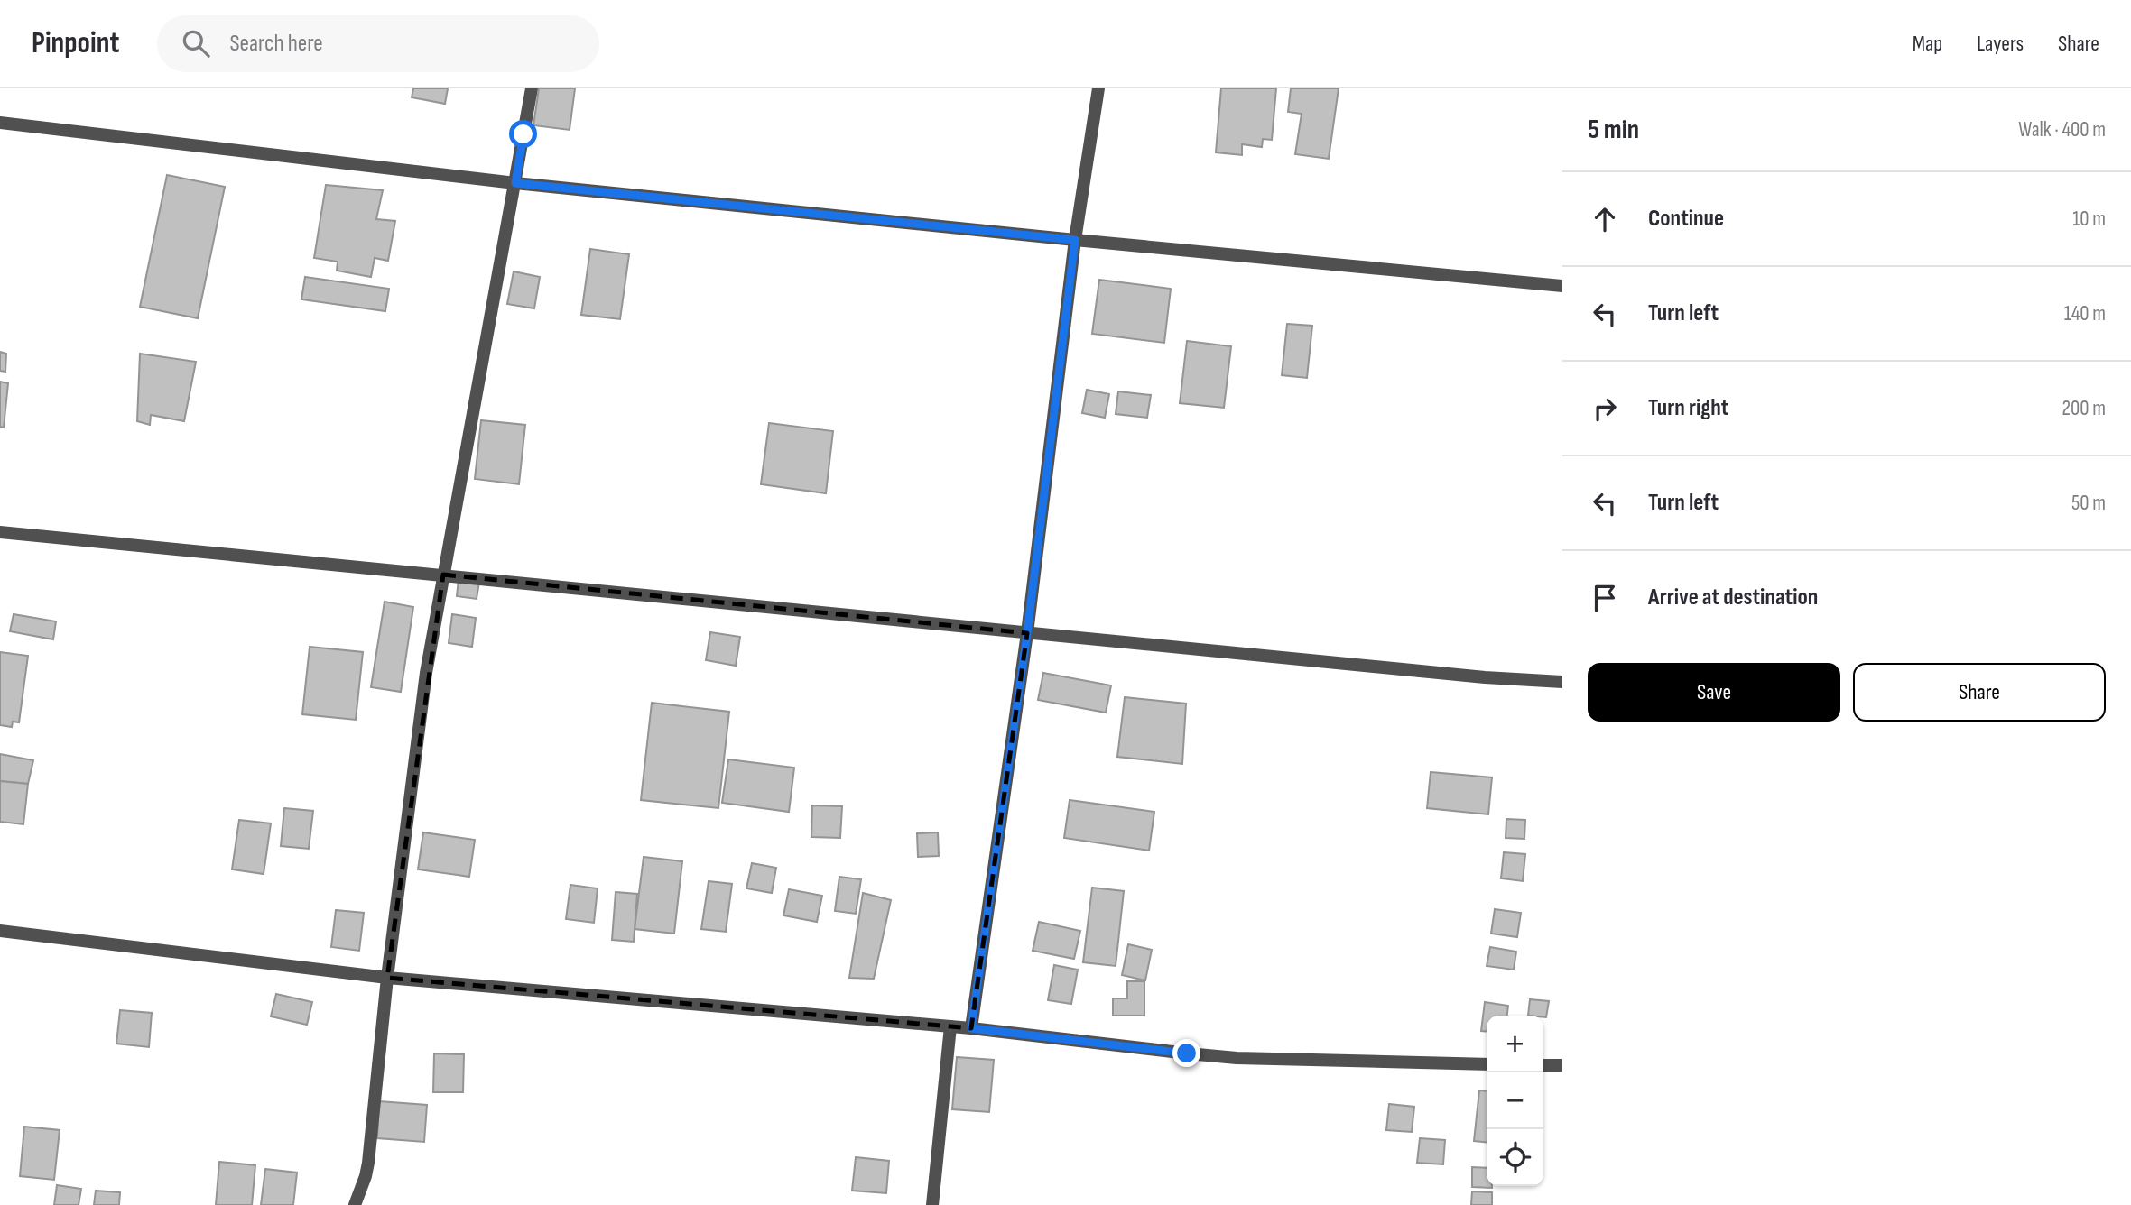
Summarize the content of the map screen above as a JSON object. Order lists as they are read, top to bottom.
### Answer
{
  "page": {
    "header": "Pinpoint",
    "search": "Search here",
    "nav": ["Map", "Layers", "Share"],
    "heading": ["5 min", "Walk · 400 m"],
    "list": [
      ["Continue", "10 m"],
      ["Turn left", "140 m"],
      ["Turn right", "200 m"],
      ["Turn left", "50 m"],
      "Arrive at destination"
    ],
    "buttons": ["Save", "Share"],
    "map_buttons": ["+", "−"]
  }
}
